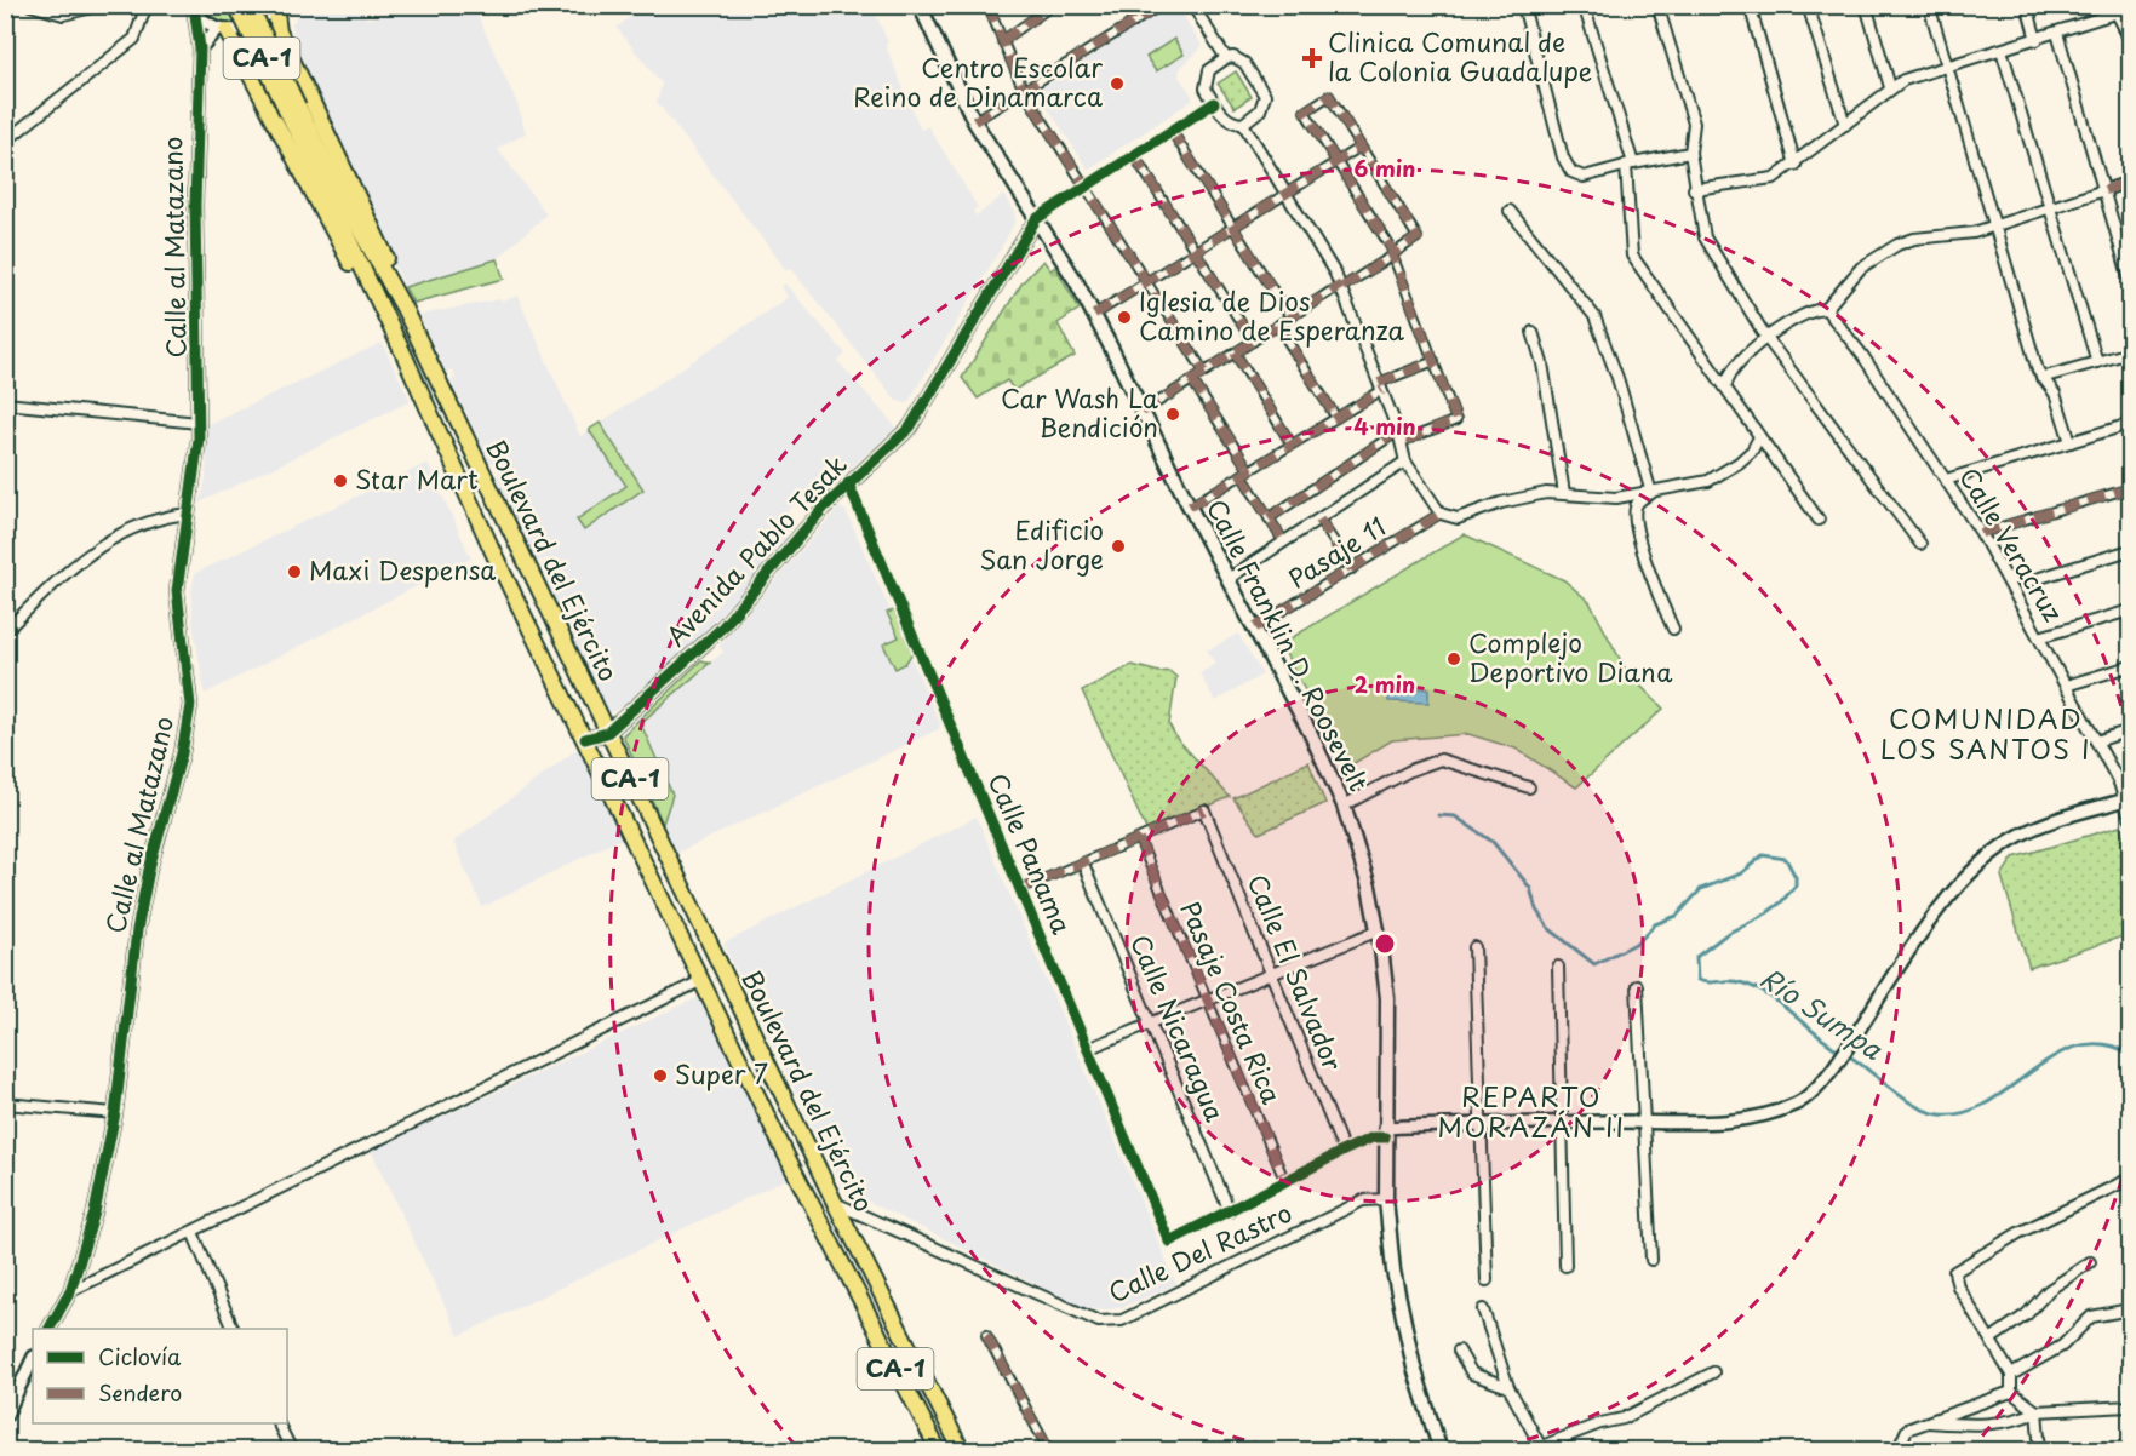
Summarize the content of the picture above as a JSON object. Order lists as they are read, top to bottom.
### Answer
{
  "streets": {
    "highway": ["CA-1", "Boulevard del Ejército"],
    "main road": ["Calle Franklin D. Roosevelt"],
    "street": [
      "Calle al Matazano",
      "Calle Veracruz",
      "Avenida Pablo Tesak",
      "Pasaje 11",
      "Calle Panama",
      "Calle El Salvador",
      "Pasaje Costa Rica",
      "Calle Nicaragua",
      "Calle Del Rastro"
    ]
  },
  "crossings": [
    ["Avenida Pablo Tesak", "Boulevard del Ejército"],
    ["Avenida Pablo Tesak", "Calle Franklin D. Roosevelt"],
    ["Avenida Pablo Tesak", "Calle Panama"],
    ["Pasaje 11", "Calle Franklin D. Roosevelt"],
    ["Boulevard del Ejército", "Calle Del Rastro"],
    ["Calle Franklin D. Roosevelt", "Calle Del Rastro"],
    ["Calle Panama", "Calle Nicaragua"]
  ],
  "districts": ["COMUNIDAD LOS SANTOS I", "REPARTO MORAZÁN II"],
  "water": ["Río Sumpa"],
  "places": {
    "health": ["Clinica Comunal de la Colonia Guadalupe"],
    "other": [
      "Centro Escolar Reino de Dinamarca",
      "Iglesia de Dios Camino de Esperanza",
      "Car Wash La Bendición",
      "Star Mart",
      "Edificio San Jorge",
      "Maxi Despensa",
      "Complejo Deportivo Diana",
      "Super 7"
    ]
  },
  "legend": ["Ciclovía", "Sendero"],
  "rings": ["6 min", "4 min", "2 min"]
}
